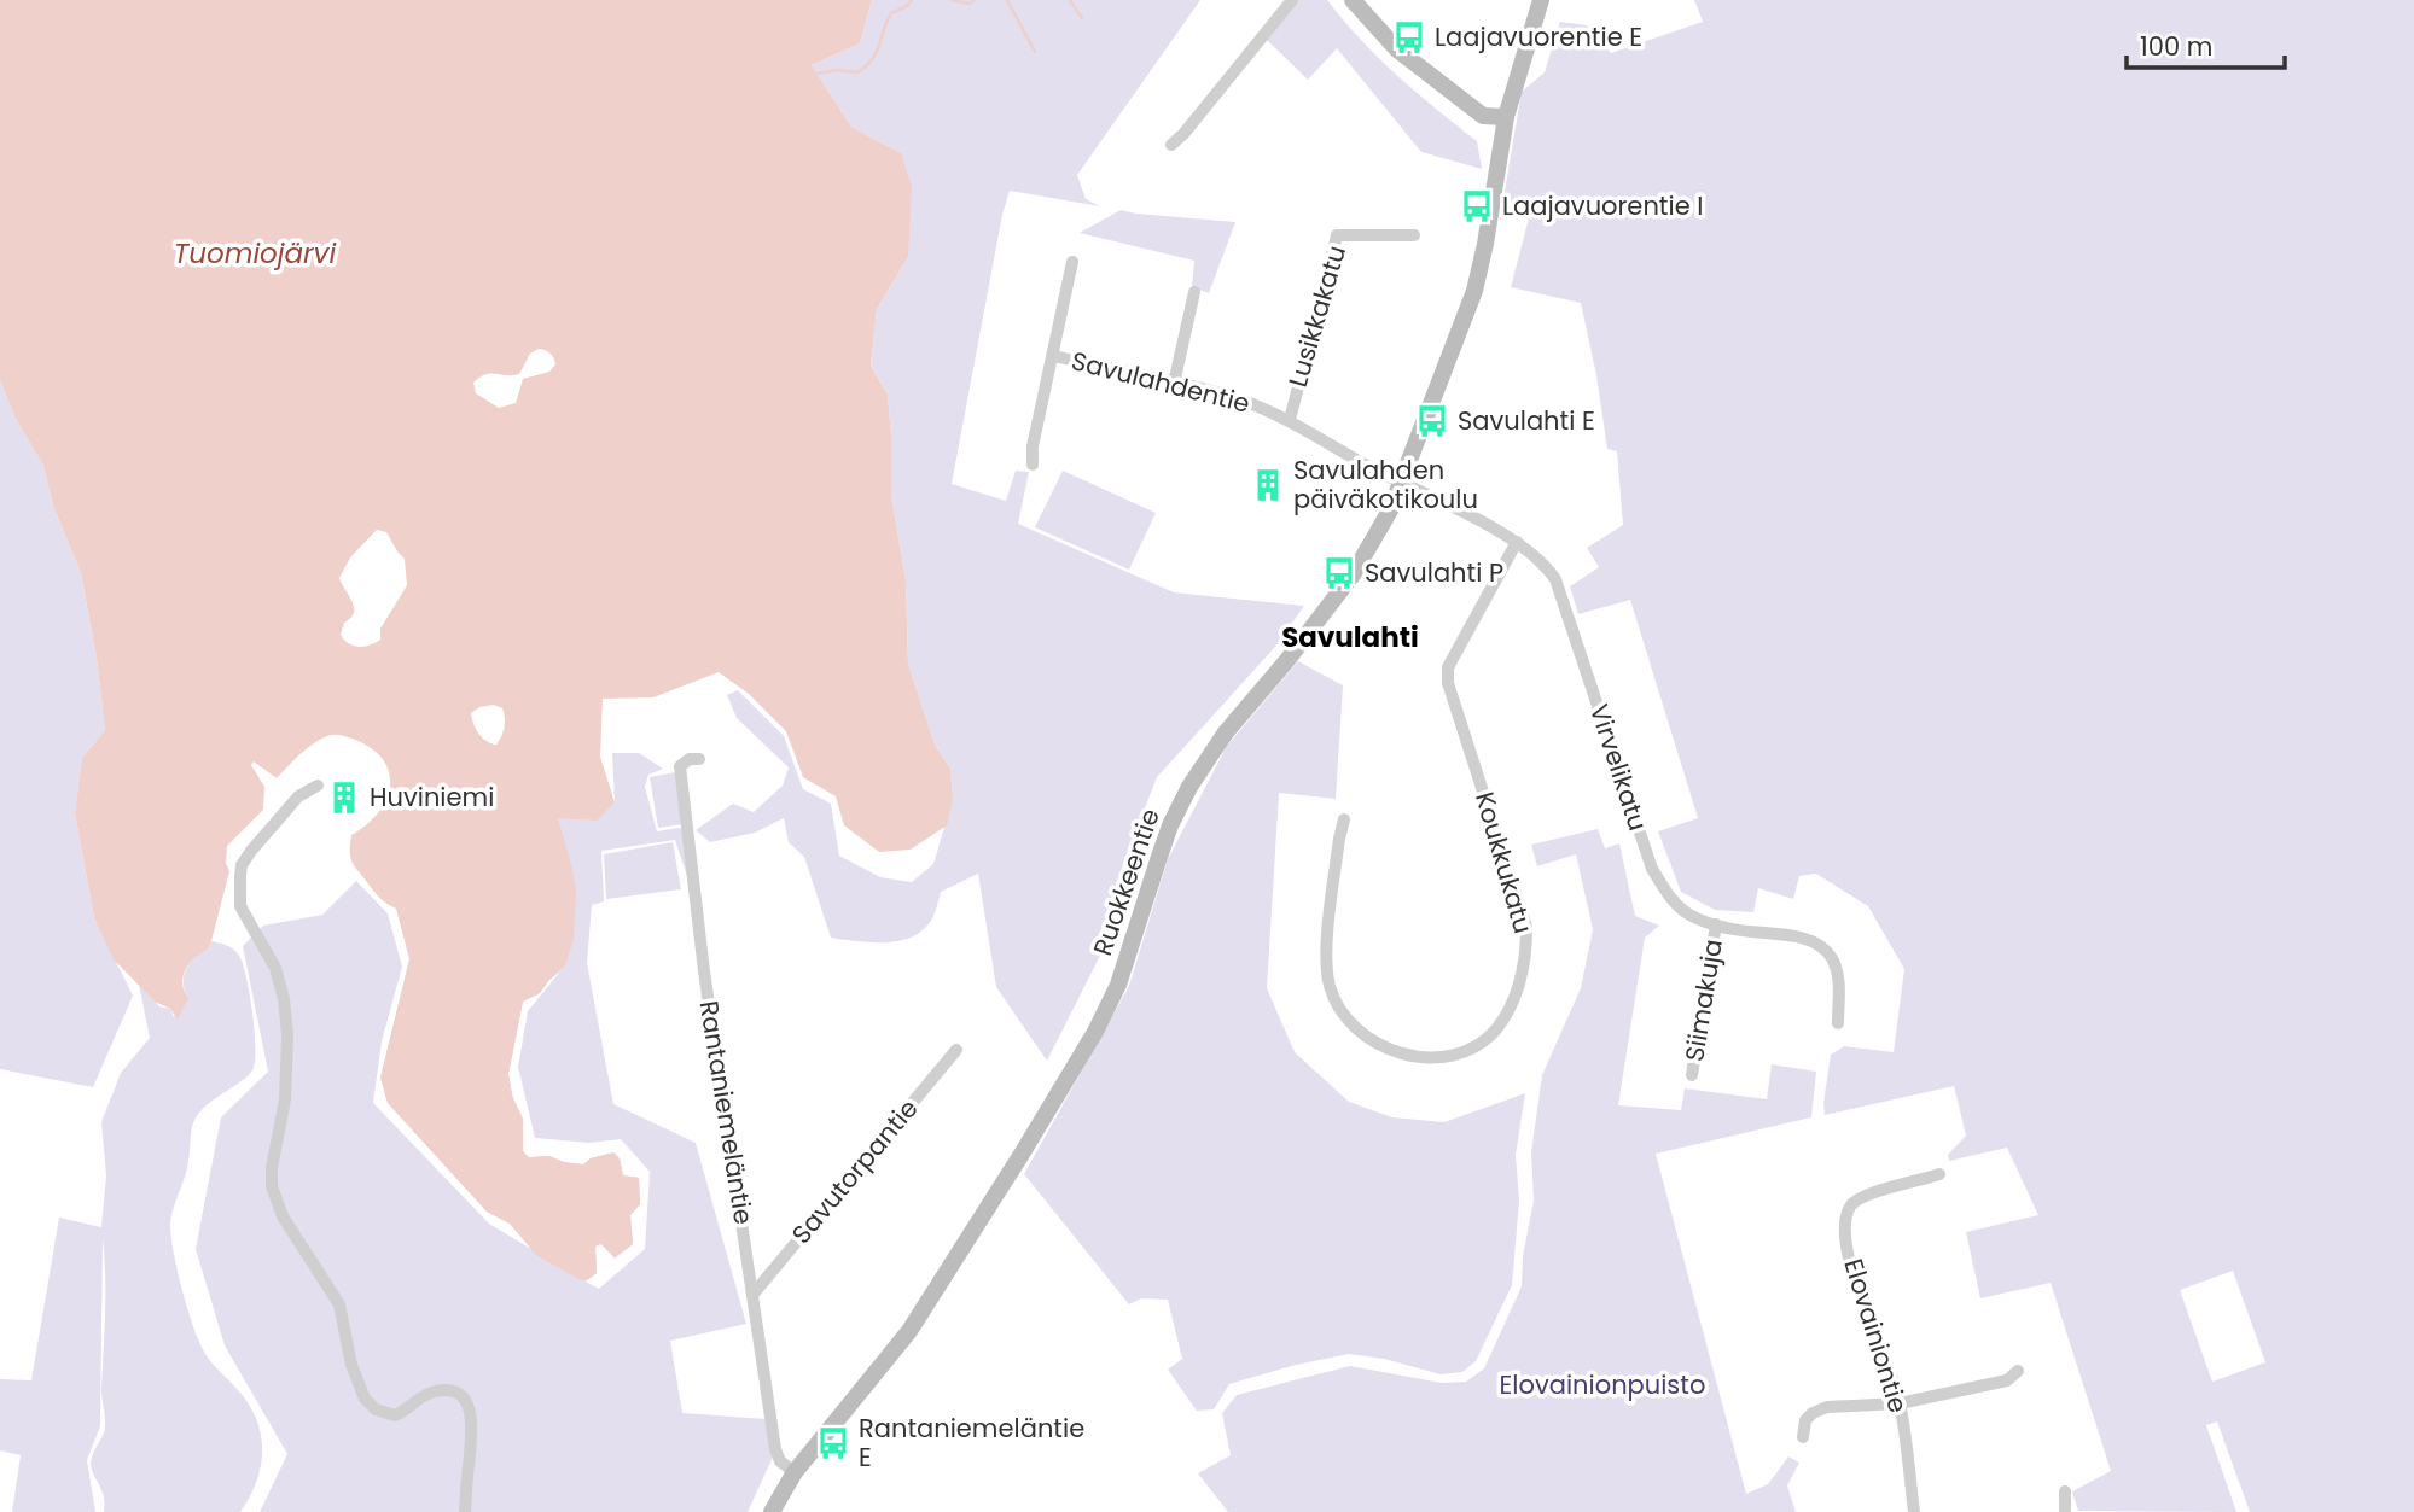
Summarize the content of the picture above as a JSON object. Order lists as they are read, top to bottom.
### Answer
{
  "streets": {
    "street": [
      "Lusikkakatu",
      "Savulahdentie",
      "Virvelikatu",
      "Koukkukatu",
      "Ruokkeentie",
      "Siimakuja",
      "Rantaniemeläntie",
      "Savutorpantie",
      "Elovainiontie"
    ]
  },
  "crossings": [
    ["Lusikkakatu", "Savulahdentie"],
    ["Savulahdentie", "Virvelikatu"],
    ["Savulahdentie", "Ruokkeentie"],
    ["Virvelikatu", "Koukkukatu"],
    ["Virvelikatu", "Ruokkeentie"],
    ["Virvelikatu", "Siimakuja"],
    ["Ruokkeentie", "Rantaniemeläntie"],
    ["Rantaniemeläntie", "Savutorpantie"]
  ],
  "districts": ["Savulahti"],
  "water": ["Tuomiojärvi"],
  "parks": ["Elovainionpuisto"],
  "places": {
    "bus stop": [
      "Laajavuorentie E",
      "Laajavuorentie I",
      "Savulahti E",
      "Savulahti P",
      "Rantaniemeläntie E"
    ],
    "building": ["Savulahden päiväkotikoulu", "Huviniemi"]
  },
  "scale_bar": "100 m"
}
